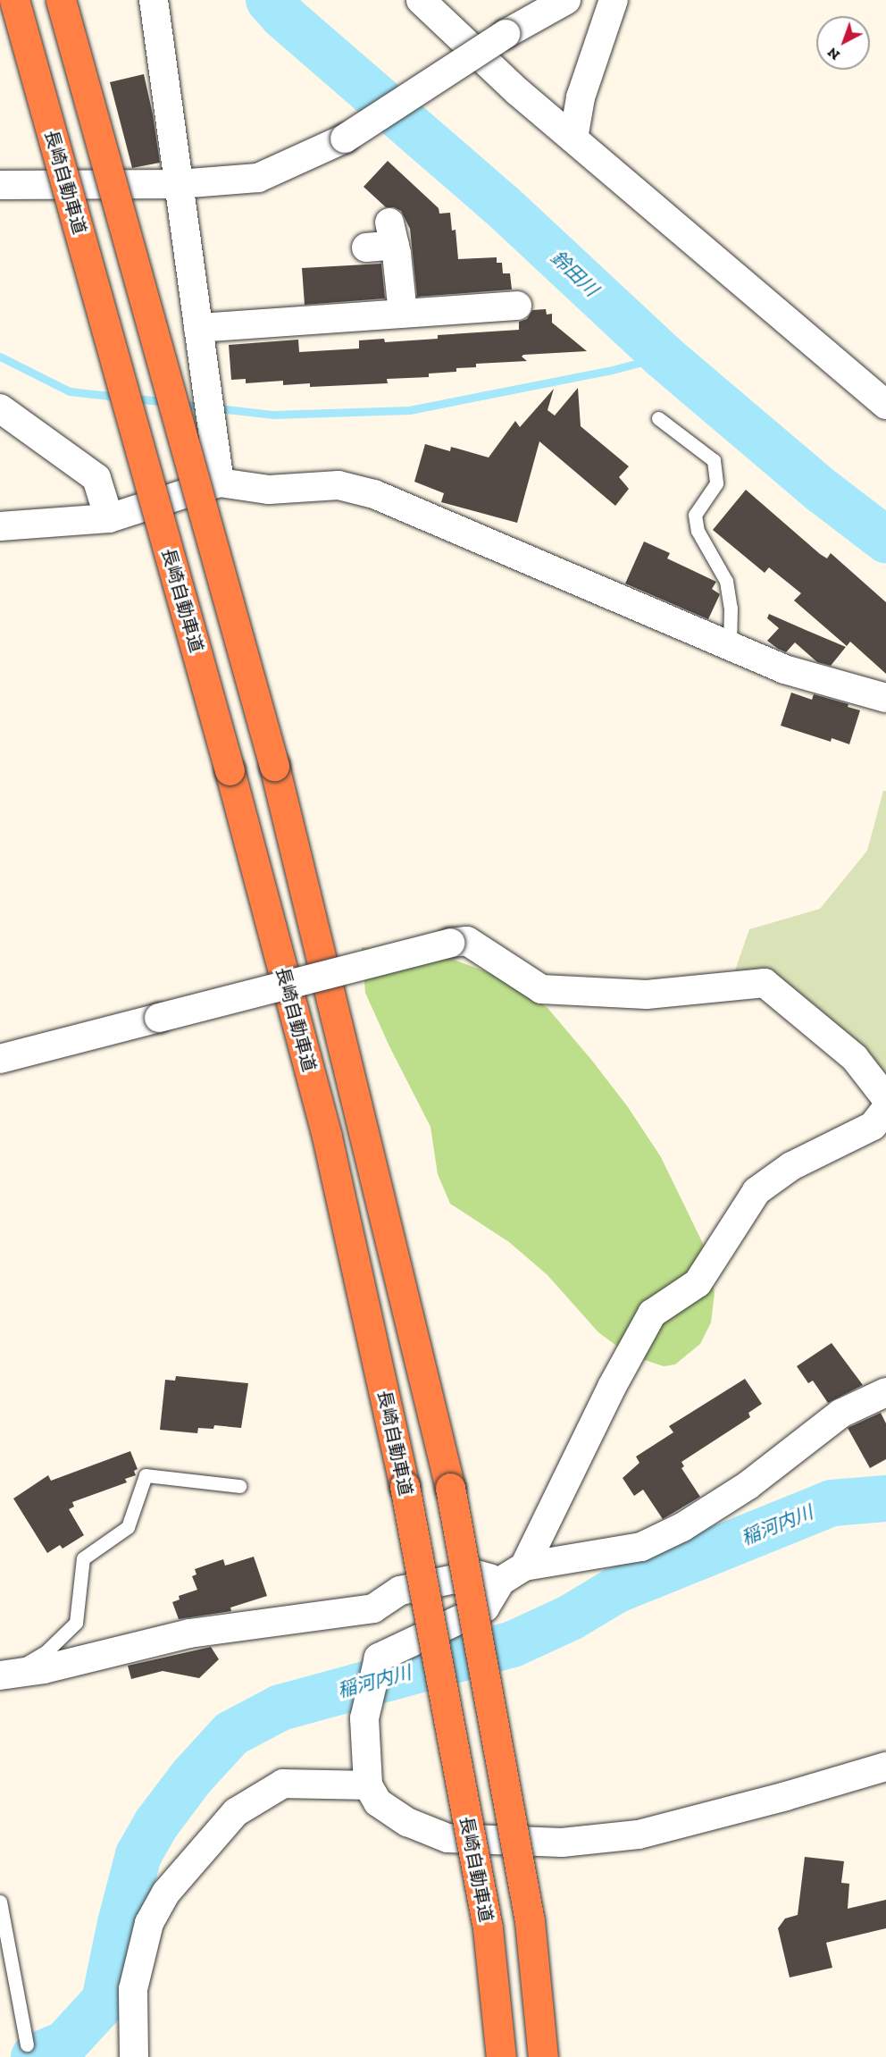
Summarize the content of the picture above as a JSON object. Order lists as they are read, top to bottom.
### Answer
{
  "streets": {
    "highway": ["長崎自動車道"]
  },
  "water": ["鈴田川", "稲河内川"],
  "north": "bottom left"
}
